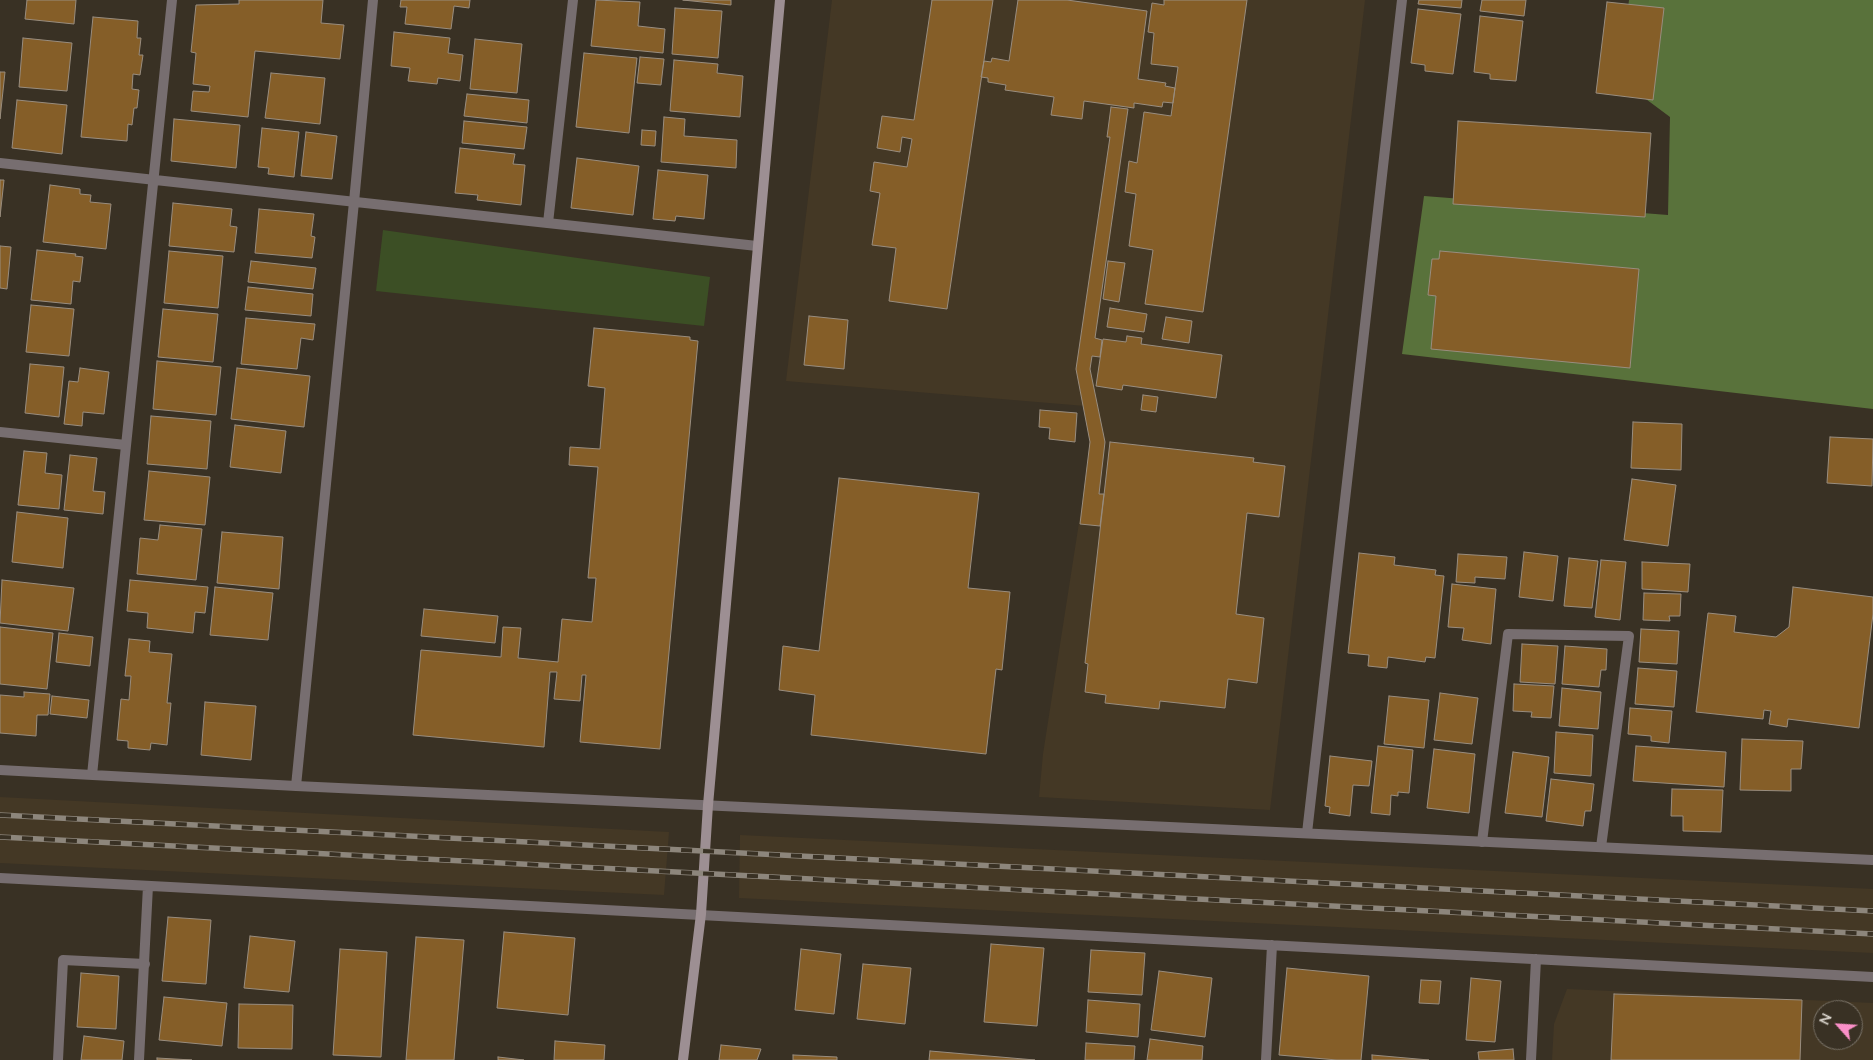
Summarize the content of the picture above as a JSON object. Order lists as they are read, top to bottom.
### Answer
{
  "north": "top left"
}
